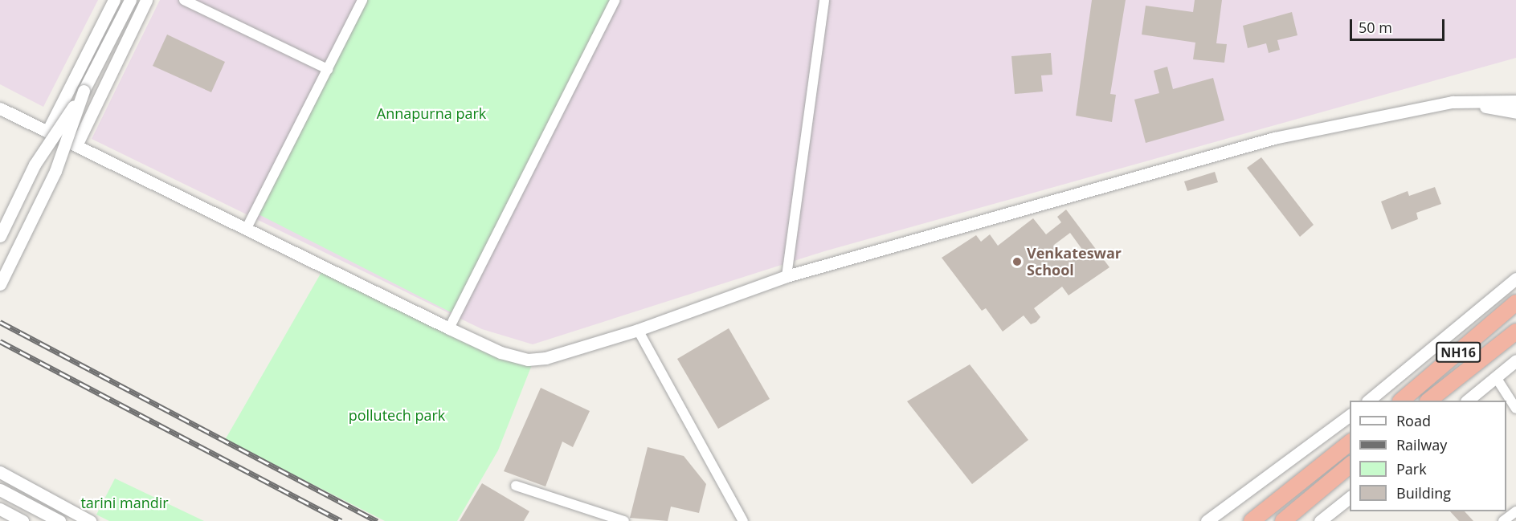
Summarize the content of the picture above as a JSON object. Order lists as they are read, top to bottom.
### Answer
{
  "streets": {
    "highway": ["NH16"]
  },
  "parks": ["Annapurna park", "pollutech park", "tarini mandir"],
  "places": ["Venkateswar School"],
  "legend": [
    "Road",
    "Railway",
    "Park",
    "Building"
  ],
  "scale_bar": "50 m"
}
